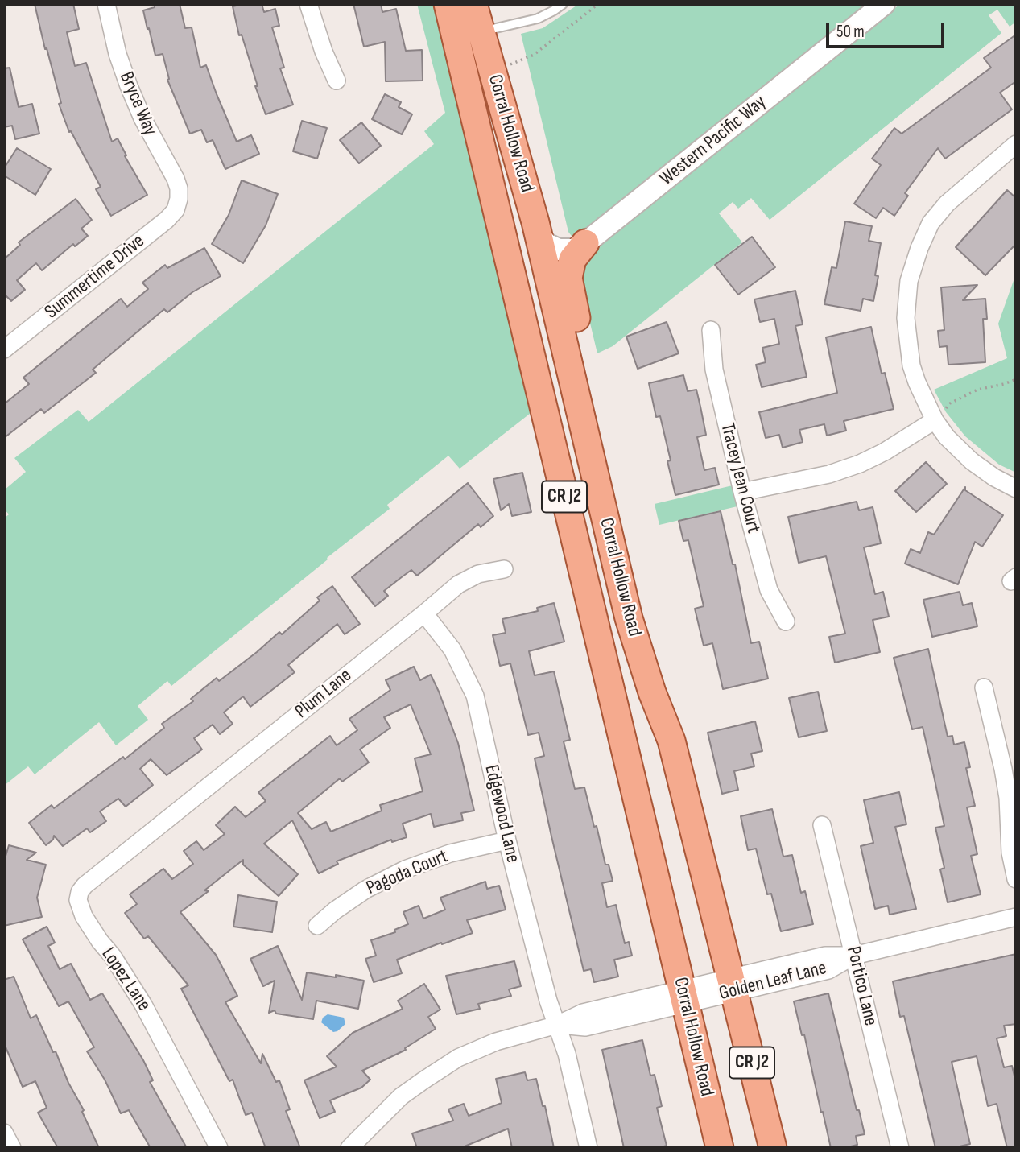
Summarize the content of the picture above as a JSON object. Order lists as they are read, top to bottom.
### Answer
{
  "streets": {
    "main road": ["Corral Hollow Road", "CR J2"],
    "street": [
      "Bryce Way",
      "Western Pacific Way",
      "Summertime Drive",
      "Tracey Jean Court",
      "Plum Lane",
      "Edgewood Lane",
      "Pagoda Court",
      "Lopez Lane",
      "Golden Leaf Lane",
      "Portico Lane"
    ]
  },
  "crossings": [
    ["Bryce Way", "Summertime Drive"],
    ["Corral Hollow Road", "Western Pacific Way"],
    ["Corral Hollow Road", "Golden Leaf Lane"],
    ["Plum Lane", "Edgewood Lane"],
    ["Plum Lane", "Lopez Lane"],
    ["Edgewood Lane", "Pagoda Court"],
    ["Edgewood Lane", "Golden Leaf Lane"],
    ["Golden Leaf Lane", "Portico Lane"]
  ],
  "scale_bar": "50 m"
}
